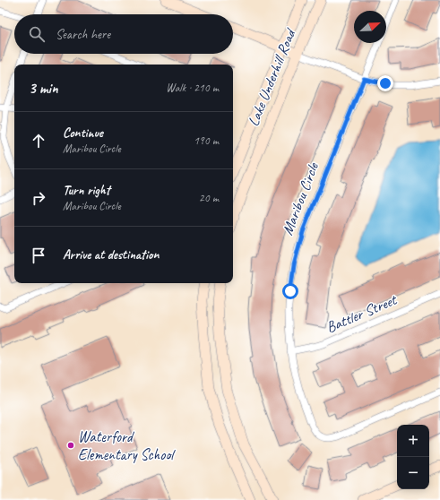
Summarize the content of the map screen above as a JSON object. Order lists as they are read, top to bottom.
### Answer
{
  "streets": {
    "street": ["Lake Underhill Road", "Maribou Circle", "Battler Street"]
  },
  "crossings": [
    ["Maribou Circle", "Battler Street"]
  ],
  "places": ["Waterford Elementary School"],
  "north": "top right",
  "page": {
    "search": "Search here",
    "heading": ["3 min", "Walk · 210 m"],
    "list": [
      ["Continue", "Maribou Circle", "190 m"],
      ["Turn right", "Maribou Circle", "20 m"],
      "Arrive at destination"
    ],
    "map_buttons": ["+", "−"]
  }
}
